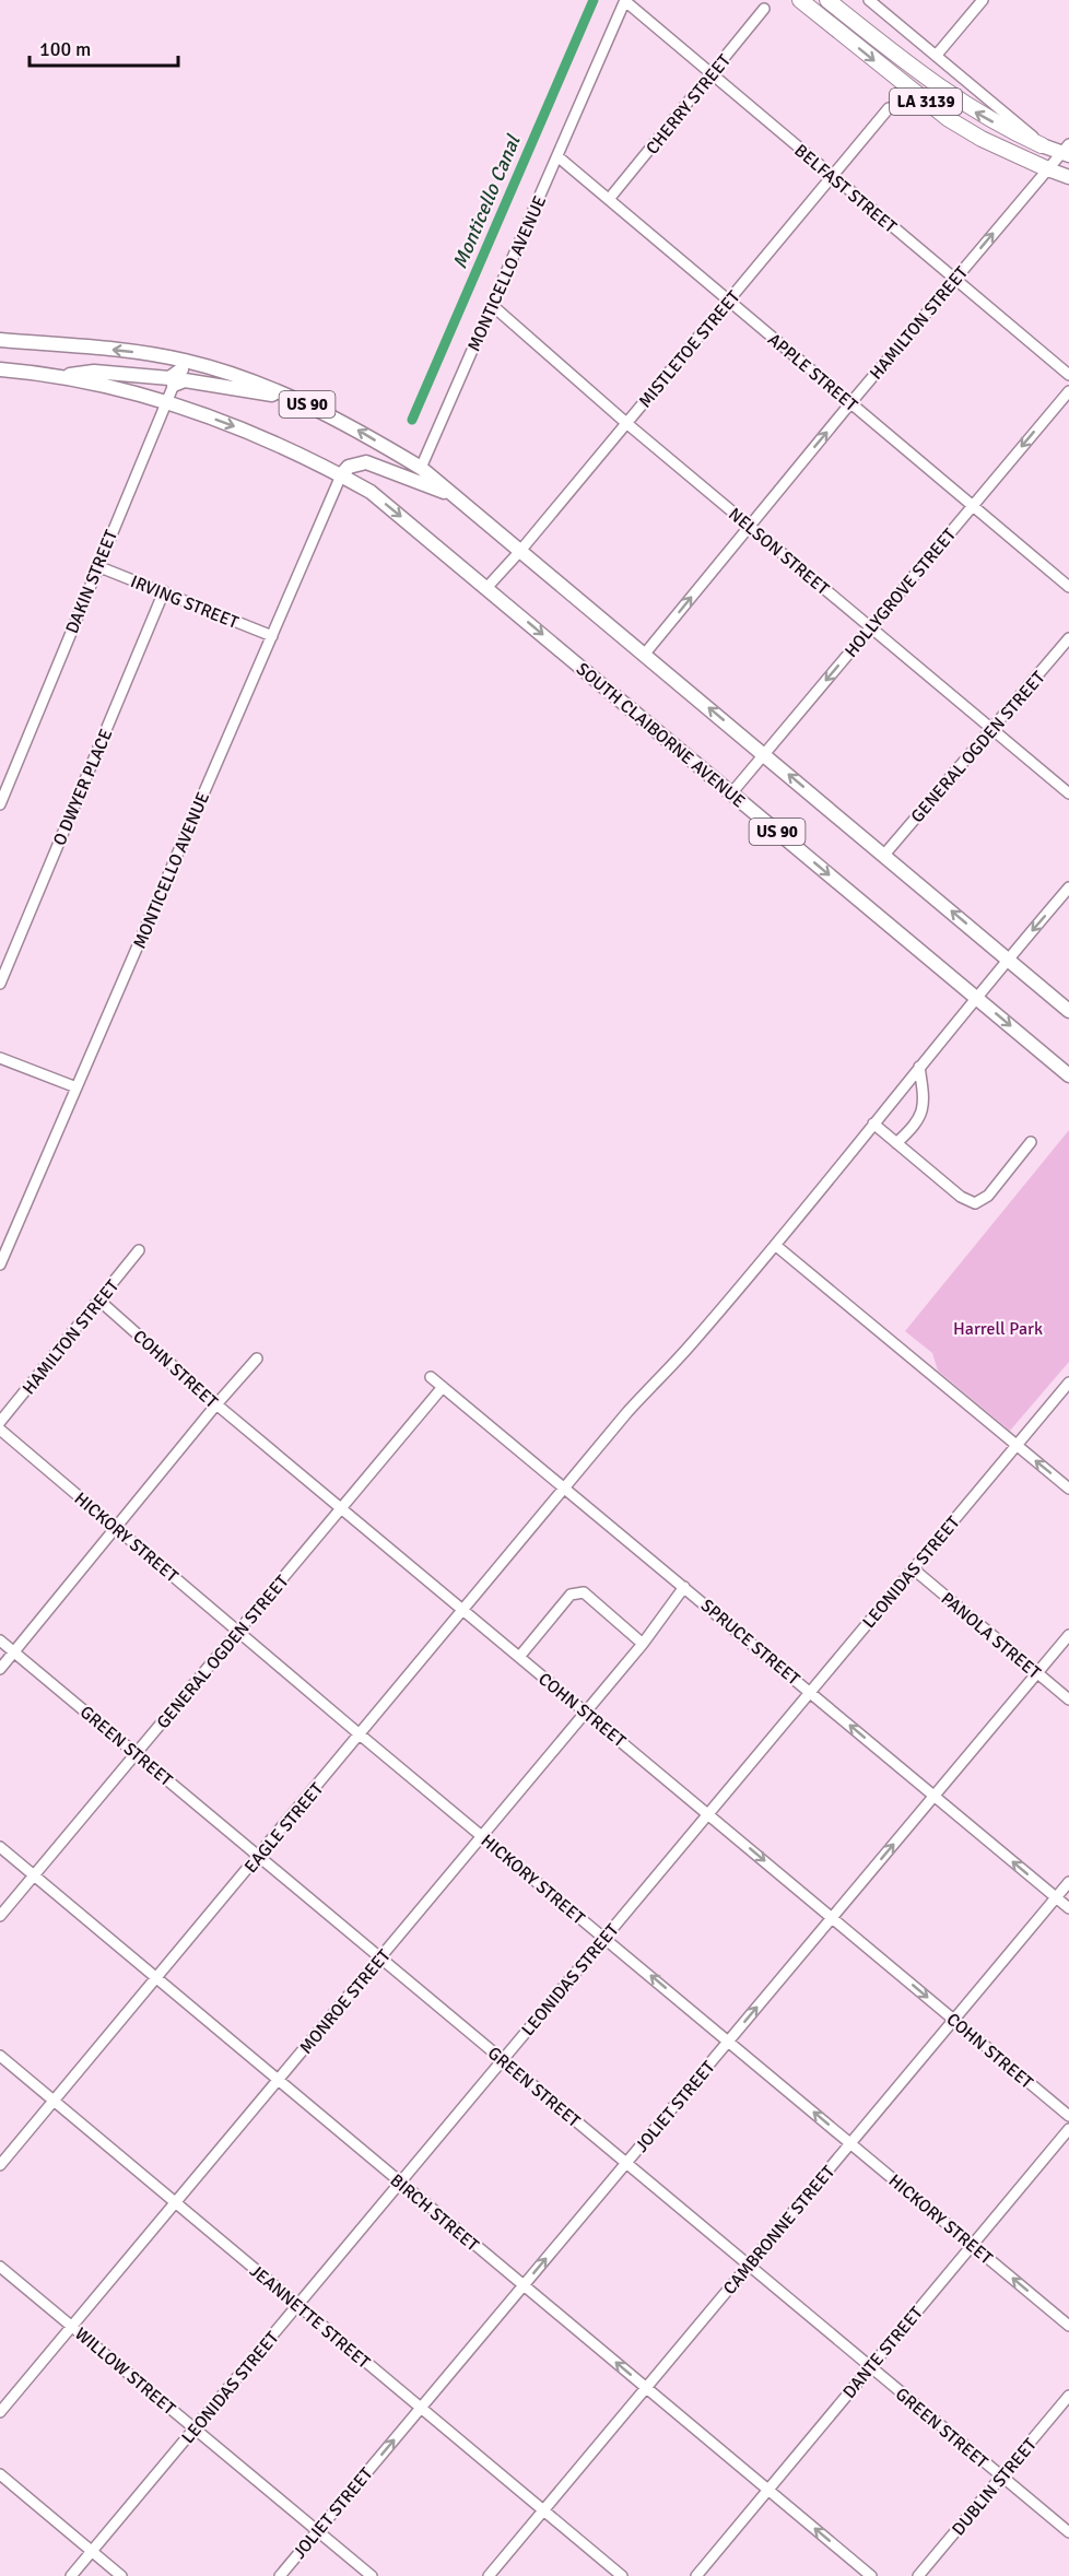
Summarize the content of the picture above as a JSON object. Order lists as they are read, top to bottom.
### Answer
{
  "streets": {
    "highway": ["LA 3139"],
    "main road": ["US 90", "SOUTH CLAIBORNE AVENUE"],
    "street": [
      "CHERRY STREET",
      "BELFAST STREET",
      "MONTICELLO AVENUE",
      "HAMILTON STREET",
      "MISTLETOE STREET",
      "APPLE STREET",
      "NELSON STREET",
      "DAKIN STREET",
      "HOLLYGROVE STREET",
      "IRVING STREET",
      "GENERAL OGDEN STREET",
      "O DWYER PLACE",
      "COHN STREET",
      "HICKORY STREET",
      "LEONIDAS STREET",
      "PANOLA STREET",
      "SPRUCE STREET",
      "GREEN STREET",
      "EAGLE STREET",
      "MONROE STREET",
      "JOLIET STREET",
      "BIRCH STREET",
      "CAMBRONNE STREET",
      "JEANNETTE STREET",
      "DANTE STREET",
      "WILLOW STREET",
      "DUBLIN STREET"
    ]
  },
  "crossings": [
    ["LA 3139", "HAMILTON STREET"],
    ["CHERRY STREET", "BELFAST STREET"],
    ["CHERRY STREET", "APPLE STREET"],
    ["BELFAST STREET", "MONTICELLO AVENUE"],
    ["BELFAST STREET", "HAMILTON STREET"],
    ["BELFAST STREET", "MISTLETOE STREET"],
    ["MONTICELLO AVENUE", "APPLE STREET"],
    ["MONTICELLO AVENUE", "US 90"],
    ["MONTICELLO AVENUE", "NELSON STREET"],
    ["MONTICELLO AVENUE", "IRVING STREET"],
    ["MONTICELLO AVENUE", "SOUTH CLAIBORNE AVENUE"],
    ["HAMILTON STREET", "APPLE STREET"],
    ["HAMILTON STREET", "US 90"],
    ["HAMILTON STREET", "NELSON STREET"],
    ["HAMILTON STREET", "COHN STREET"],
    ["MISTLETOE STREET", "APPLE STREET"],
    ["MISTLETOE STREET", "US 90"],
    ["MISTLETOE STREET", "NELSON STREET"],
    ["MISTLETOE STREET", "SOUTH CLAIBORNE AVENUE"],
    ["APPLE STREET", "HOLLYGROVE STREET"],
    ["US 90", "DAKIN STREET"],
    ["US 90", "HOLLYGROVE STREET"],
    ["US 90", "SOUTH CLAIBORNE AVENUE"],
    ["US 90", "GENERAL OGDEN STREET"],
    ["NELSON STREET", "HOLLYGROVE STREET"],
    ["NELSON STREET", "GENERAL OGDEN STREET"],
    ["DAKIN STREET", "IRVING STREET"],
    ["HOLLYGROVE STREET", "SOUTH CLAIBORNE AVENUE"],
    ["IRVING STREET", "O DWYER PLACE"],
    ["SOUTH CLAIBORNE AVENUE", "EAGLE STREET"],
    ["GENERAL OGDEN STREET", "COHN STREET"],
    ["GENERAL OGDEN STREET", "HICKORY STREET"],
    ["GENERAL OGDEN STREET", "SPRUCE STREET"],
    ["GENERAL OGDEN STREET", "GREEN STREET"],
    ["GENERAL OGDEN STREET", "BIRCH STREET"],
    ["COHN STREET", "LEONIDAS STREET"],
    ["COHN STREET", "EAGLE STREET"],
    ["COHN STREET", "MONROE STREET"],
    ["COHN STREET", "JOLIET STREET"],
    ["COHN STREET", "CAMBRONNE STREET"],
    ["HICKORY STREET", "LEONIDAS STREET"],
    ["HICKORY STREET", "EAGLE STREET"],
    ["HICKORY STREET", "MONROE STREET"],
    ["HICKORY STREET", "JOLIET STREET"],
    ["HICKORY STREET", "CAMBRONNE STREET"],
    ["HICKORY STREET", "DANTE STREET"],
    ["LEONIDAS STREET", "PANOLA STREET"],
    ["LEONIDAS STREET", "SPRUCE STREET"],
    ["LEONIDAS STREET", "GREEN STREET"],
    ["LEONIDAS STREET", "BIRCH STREET"],
    ["LEONIDAS STREET", "JEANNETTE STREET"],
    ["LEONIDAS STREET", "WILLOW STREET"],
    ["PANOLA STREET", "JOLIET STREET"],
    ["SPRUCE STREET", "EAGLE STREET"],
    ["SPRUCE STREET", "MONROE STREET"],
    ["SPRUCE STREET", "JOLIET STREET"],
    ["SPRUCE STREET", "CAMBRONNE STREET"],
    ["GREEN STREET", "EAGLE STREET"],
    ["GREEN STREET", "MONROE STREET"],
    ["GREEN STREET", "JOLIET STREET"],
    ["GREEN STREET", "CAMBRONNE STREET"],
    ["GREEN STREET", "DANTE STREET"],
    ["GREEN STREET", "DUBLIN STREET"],
    ["EAGLE STREET", "BIRCH STREET"],
    ["EAGLE STREET", "JEANNETTE STREET"],
    ["MONROE STREET", "BIRCH STREET"],
    ["MONROE STREET", "JEANNETTE STREET"],
    ["MONROE STREET", "WILLOW STREET"],
    ["JOLIET STREET", "BIRCH STREET"],
    ["JOLIET STREET", "JEANNETTE STREET"],
    ["JOLIET STREET", "WILLOW STREET"],
    ["BIRCH STREET", "CAMBRONNE STREET"],
    ["BIRCH STREET", "DANTE STREET"],
    ["CAMBRONNE STREET", "JEANNETTE STREET"]
  ],
  "one_way": [
    "HAMILTON STREET",
    "HOLLYGROVE STREET",
    "SPRUCE STREET",
    "JOLIET STREET"
  ],
  "water": ["Monticello Canal"],
  "parks": ["Harrell Park"],
  "scale_bar": "100 m"
}
